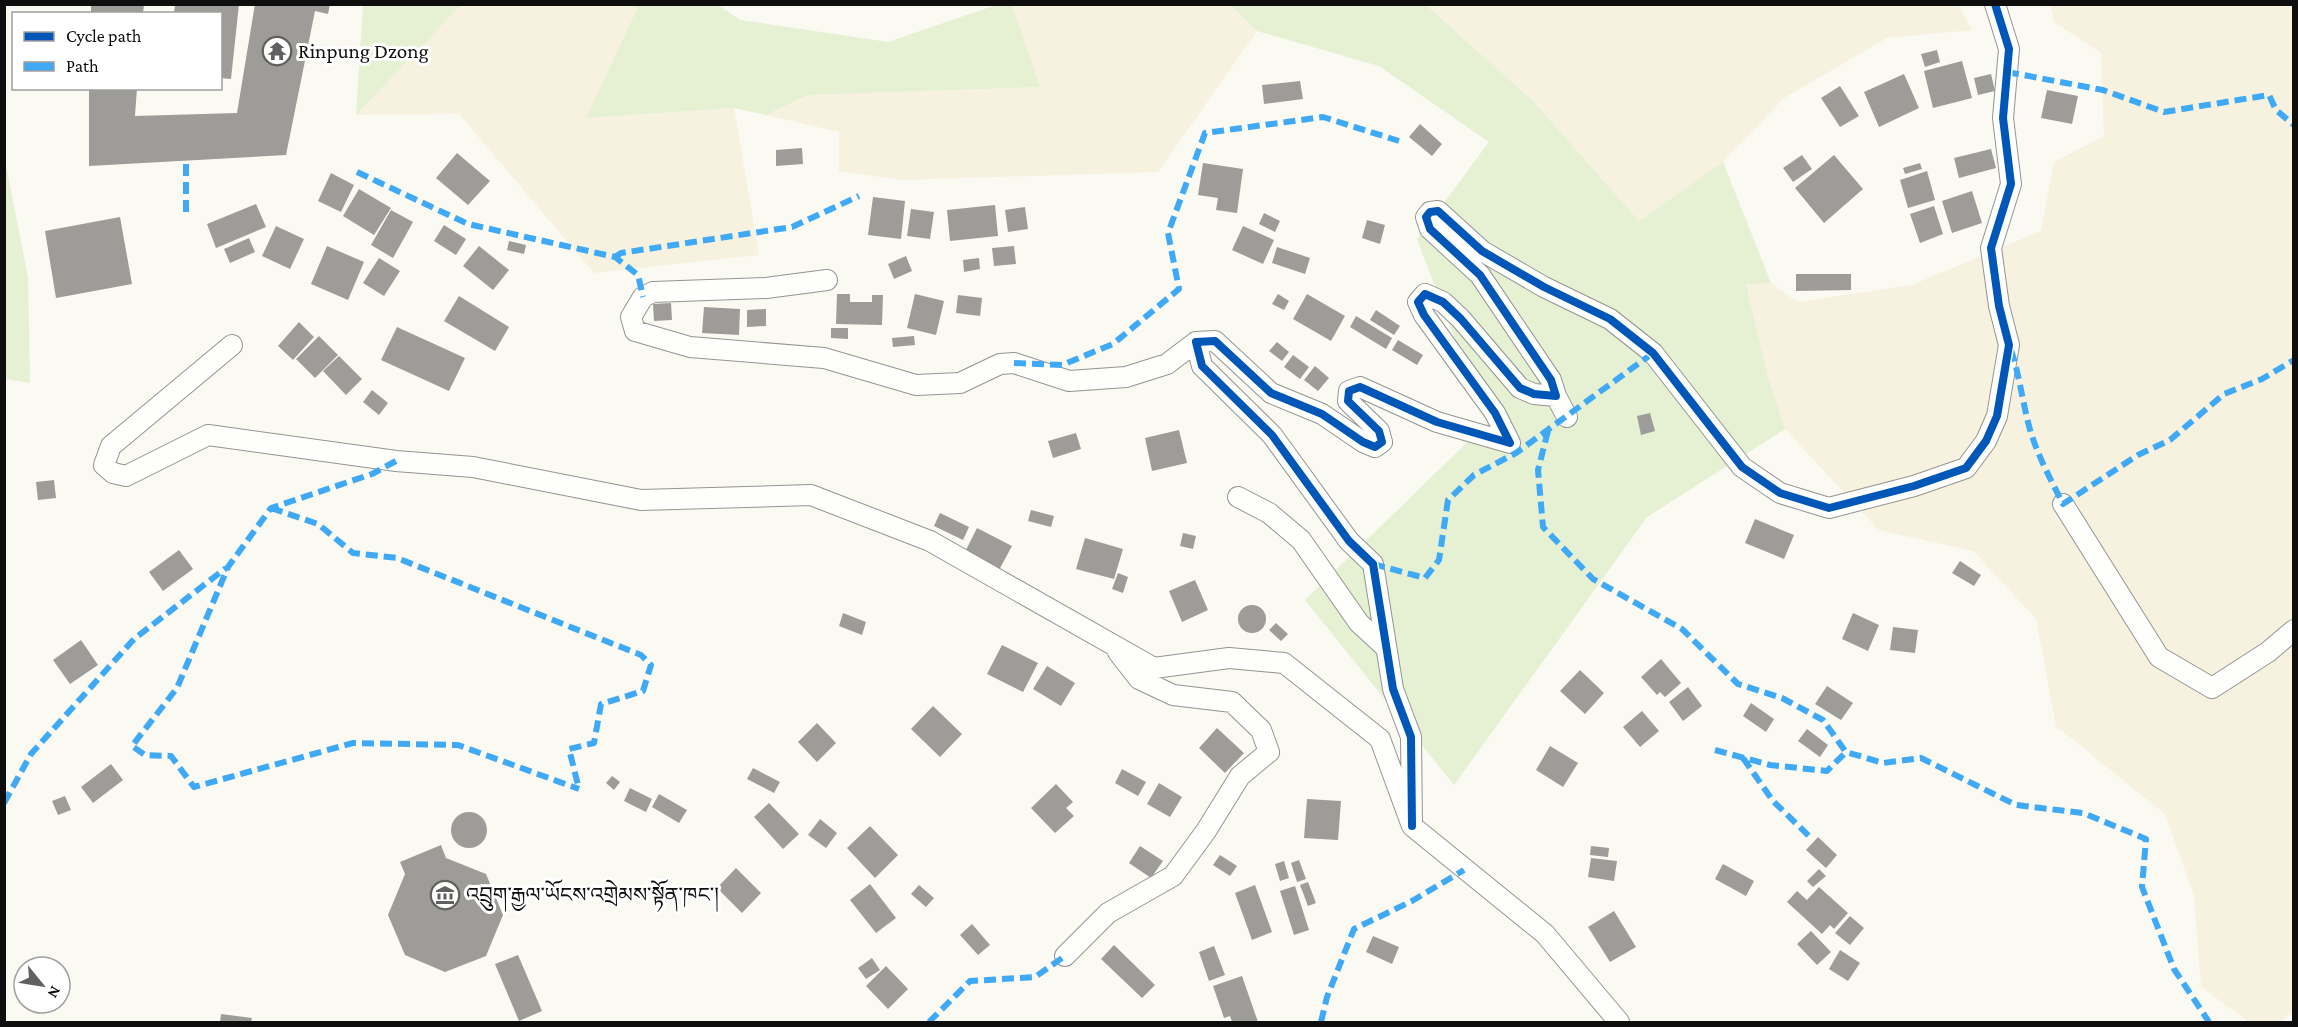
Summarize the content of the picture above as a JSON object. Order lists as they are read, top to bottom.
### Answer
{
  "places": {
    "temple": ["Rinpung Dzong"],
    "museum": ["འབྲུག་རྒྱལ་ཡོངས་འགྲེམས་སྟོན་ཁང་།"]
  },
  "legend": ["Cycle path", "Path"],
  "north": "bottom right"
}
